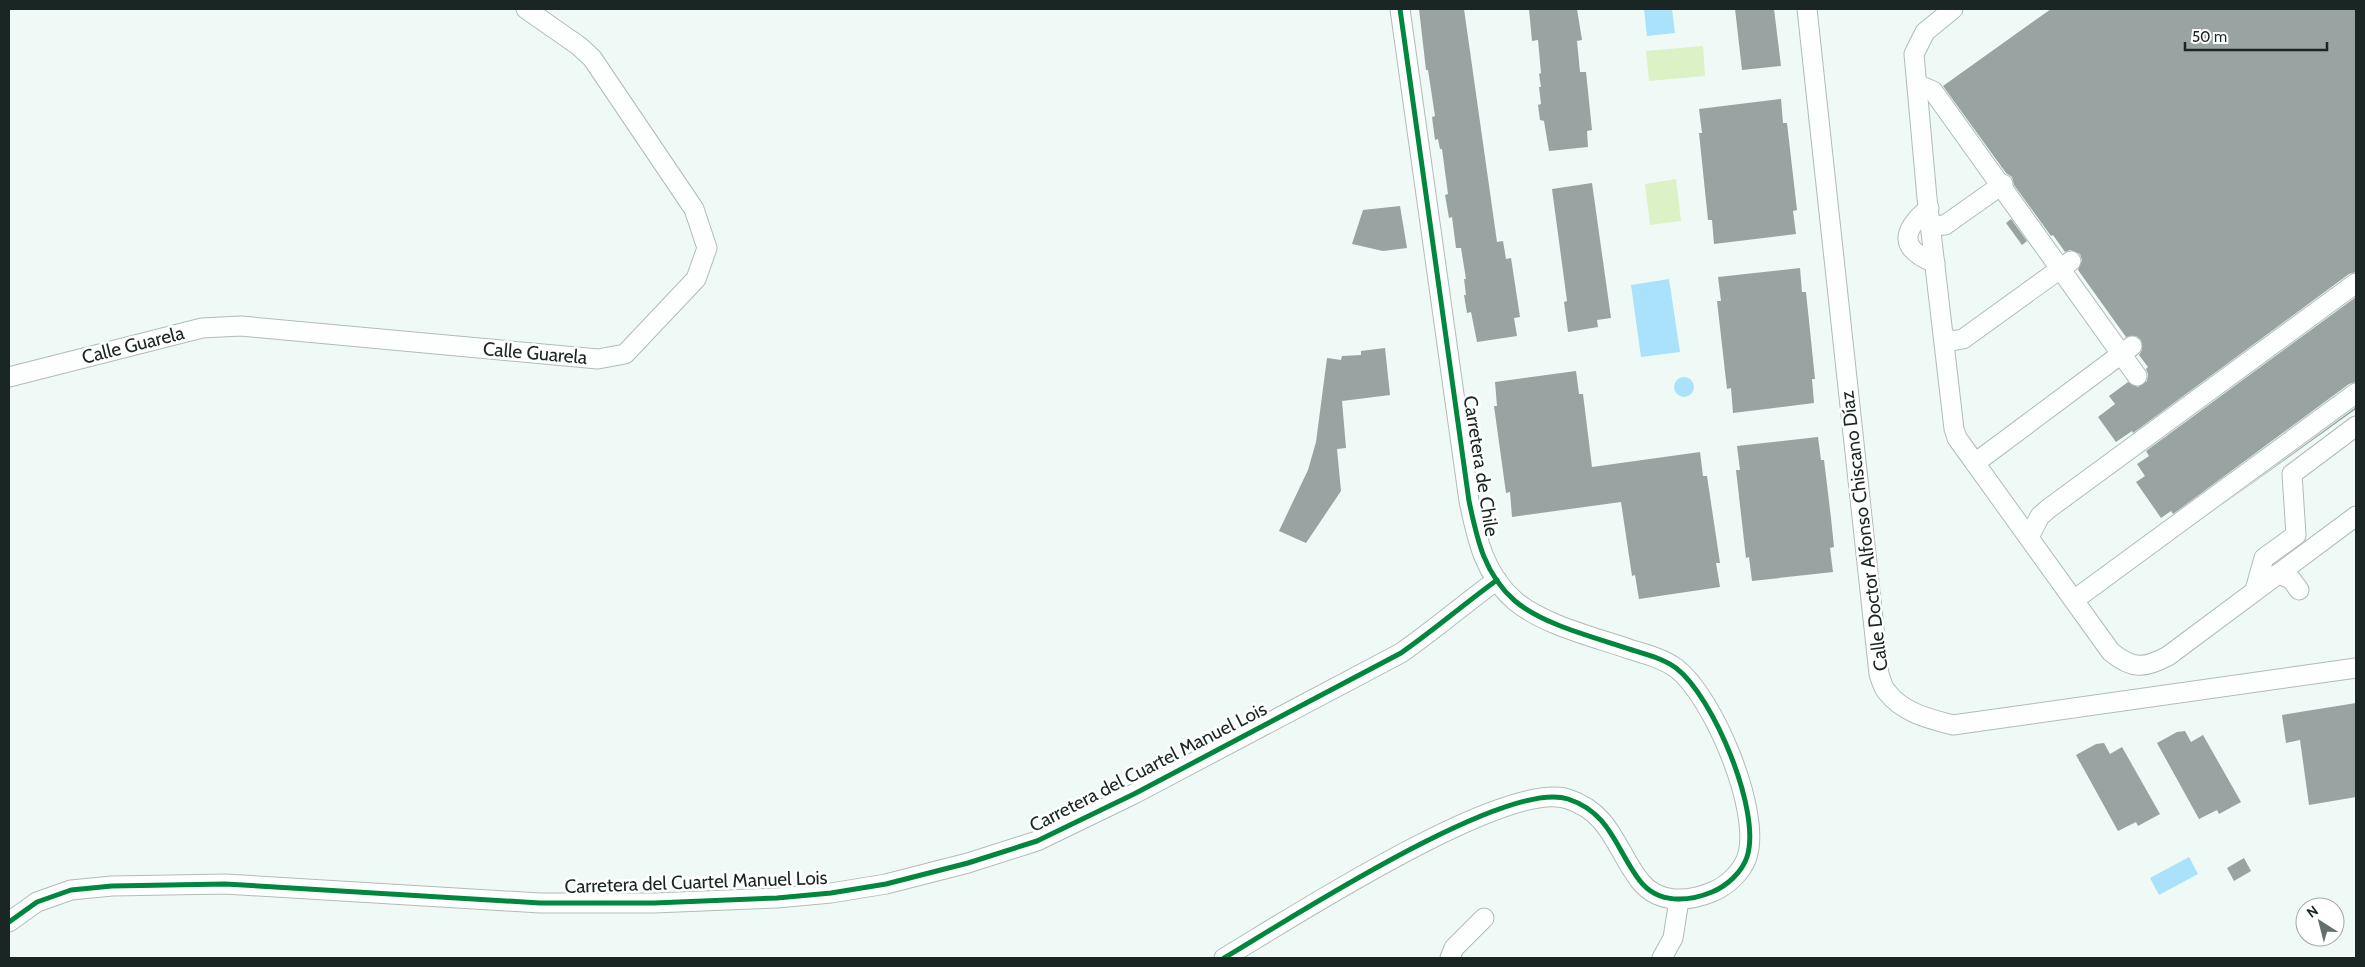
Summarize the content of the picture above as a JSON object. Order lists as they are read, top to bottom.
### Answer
{
  "streets": {
    "street": [
      "Calle Guarela",
      "Carretera de Chile",
      "Calle Doctor Alfonso Chiscano Díaz",
      "Carretera del Cuartel Manuel Lois"
    ]
  },
  "crossings": [
    ["Carretera de Chile", "Carretera del Cuartel Manuel Lois"]
  ],
  "scale_bar": "50 m",
  "north": "top left"
}
